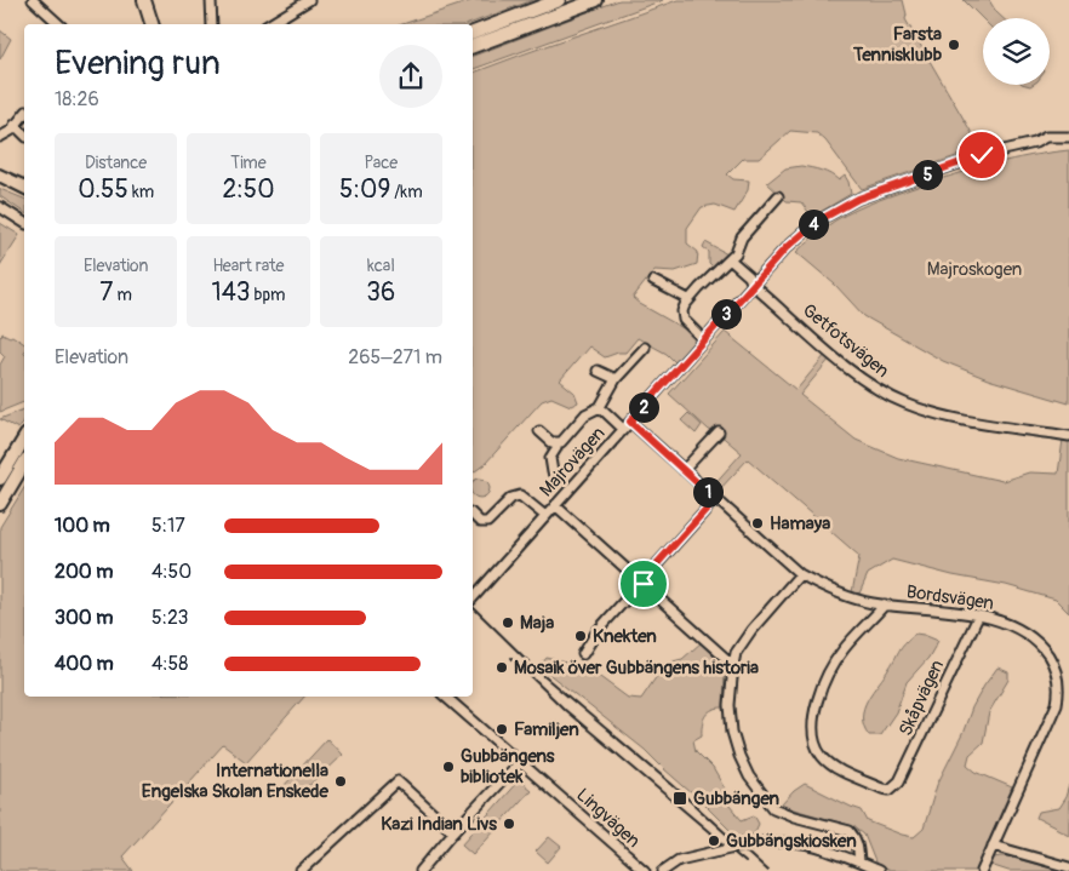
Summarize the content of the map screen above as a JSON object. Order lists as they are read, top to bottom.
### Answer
{
  "streets": {
    "street": [
      "Getfotsvägen",
      "Majrovägen",
      "Bordsvägen",
      "Skåpvägen",
      "Lingvägen"
    ]
  },
  "crossings": [
    ["Getfotsvägen", "Majrovägen"],
    ["Majrovägen", "Bordsvägen"],
    ["Bordsvägen", "Skåpvägen"]
  ],
  "parks": ["Majroskogen"],
  "places": {
    "other": [
      "Farsta Tennisklubb",
      "Hamaya",
      "Maja",
      "Knekten",
      "Mosaik över Gubbängens historia",
      "Familjen",
      "Gubbängens bibliotek",
      "Internationella Engelska Skolan Enskede",
      "Kazi Indian Livs",
      "Gubbängskiosken"
    ],
    "transit": ["Gubbängen"]
  },
  "page": {
    "heading": ["Evening run", "18:26"],
    "stats": [
      ["Distance", "0.55 km"],
      ["Time", "2:50"],
      ["Pace", "5:09 /km"],
      ["Elevation", "7 m"],
      ["Heart rate", "143 bpm"],
      ["kcal", "36"]
    ],
    "pins": [
      "5",
      "4",
      "3",
      "2",
      "1"
    ],
    "chart": ["Elevation", "265–271 m"],
    "list": [
      {
        "name": "100 m",
        "note": "5:17"
      },
      {
        "name": "200 m",
        "note": "4:50"
      },
      {
        "name": "300 m",
        "note": "5:23"
      },
      {
        "name": "400 m",
        "note": "4:58"
      }
    ]
  }
}
